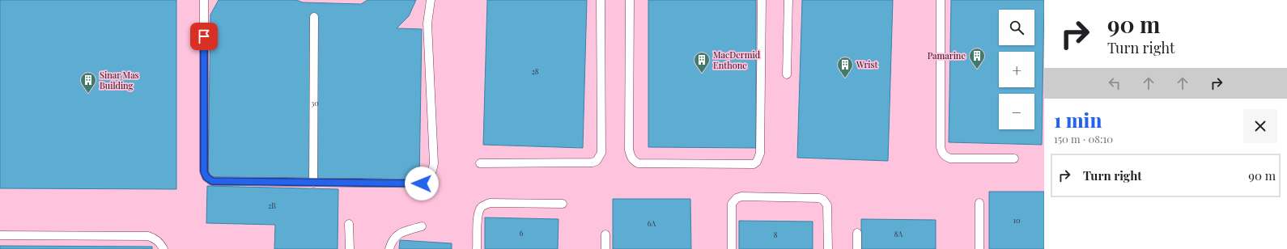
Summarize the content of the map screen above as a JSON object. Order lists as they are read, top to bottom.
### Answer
{
  "places": {
    "building": [
      "Pamarine",
      "MacDermid Enthone",
      "Wrist",
      "Sinar Mas Building"
    ]
  },
  "house_numbers": [
    "28",
    "30",
    "2B",
    "10",
    "6A",
    "6",
    "8A",
    "8"
  ],
  "page": {
    "turn": ["90 m", "Turn right"],
    "map_buttons": ["+", "−"],
    "heading": ["1 min", "150 m · 08:10"],
    "list": [
      {
        "name": "Turn right",
        "value": "90 m"
      }
    ]
  }
}
